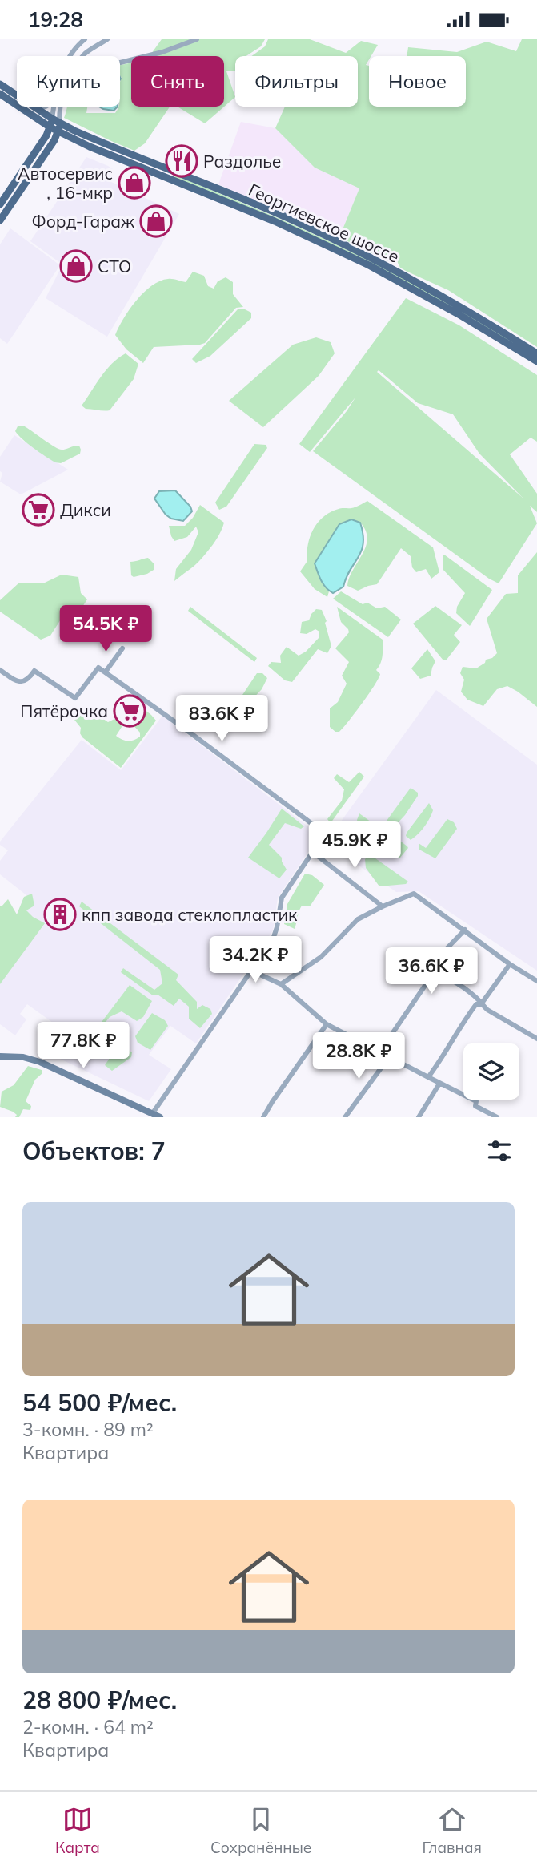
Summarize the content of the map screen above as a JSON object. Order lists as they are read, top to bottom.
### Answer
{
  "streets": {
    "main road": ["Георгиевское шоссе"]
  },
  "places": {
    "restaurant": ["Раздолье"],
    "shop": ["Автосервис , 16-мкр", "Форд-Гараж", "СТО"],
    "supermarket": ["Дикси", "Пятёрочка"],
    "building": ["кпп завода стеклопластик"]
  },
  "page": {
    "status": "19:28",
    "chip": [
      "Купить",
      "Снять",
      "Фильтры",
      "Новое"
    ],
    "price": [
      "54.5K ₽",
      "83.6K ₽",
      "45.9K ₽",
      "34.2K ₽",
      "36.6K ₽",
      "77.8K ₽",
      "28.8K ₽"
    ],
    "heading": "Объектов: 7",
    "list": [
      {
        "name": "54 500 ₽/мес.",
        "note": "3-комн. · 89 m² · Квартира"
      },
      {
        "name": "28 800 ₽/мес.",
        "note": "2-комн. · 64 m² · Квартира"
      }
    ],
    "tabs": ["Карта", "Сохранённые", "Главная"]
  }
}
